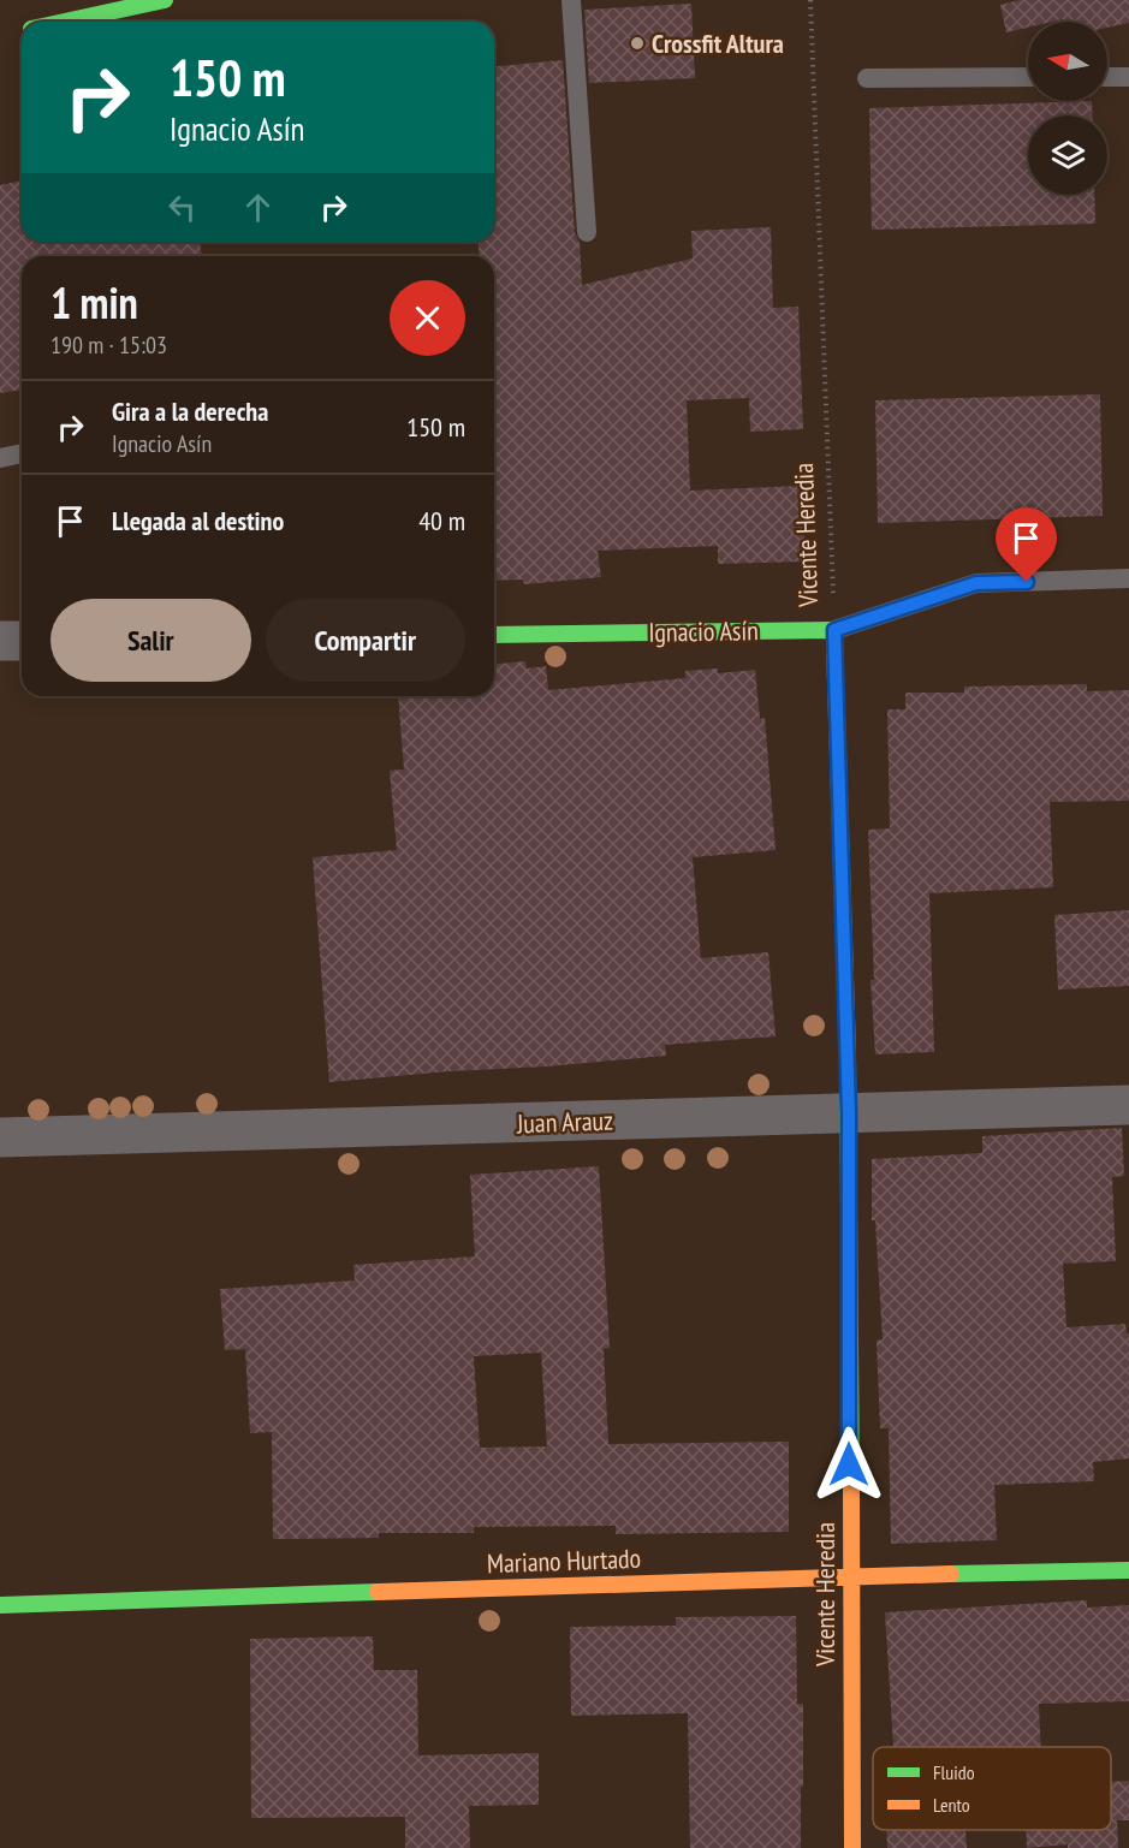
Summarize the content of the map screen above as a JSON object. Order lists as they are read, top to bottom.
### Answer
{
  "streets": {
    "street": [
      "Vicente Heredia",
      "Ignacio Asín",
      "Juan Arauz",
      "Mariano Hurtado"
    ]
  },
  "crossings": [
    ["Vicente Heredia", "Ignacio Asín"],
    ["Vicente Heredia", "Juan Arauz"],
    ["Vicente Heredia", "Mariano Hurtado"]
  ],
  "places": ["Crossfit Altura"],
  "legend": ["Fluido", "Lento"],
  "north": "left",
  "page": {
    "turn": ["150 m", "Ignacio Asín"],
    "heading": ["1 min", "190 m · 15:03"],
    "list": [
      {
        "name": "Gira a la derecha",
        "note": "Ignacio Asín",
        "value": "150 m"
      },
      {
        "name": "Llegada al destino",
        "value": "40 m"
      }
    ],
    "buttons": ["Salir", "Compartir"]
  }
}
